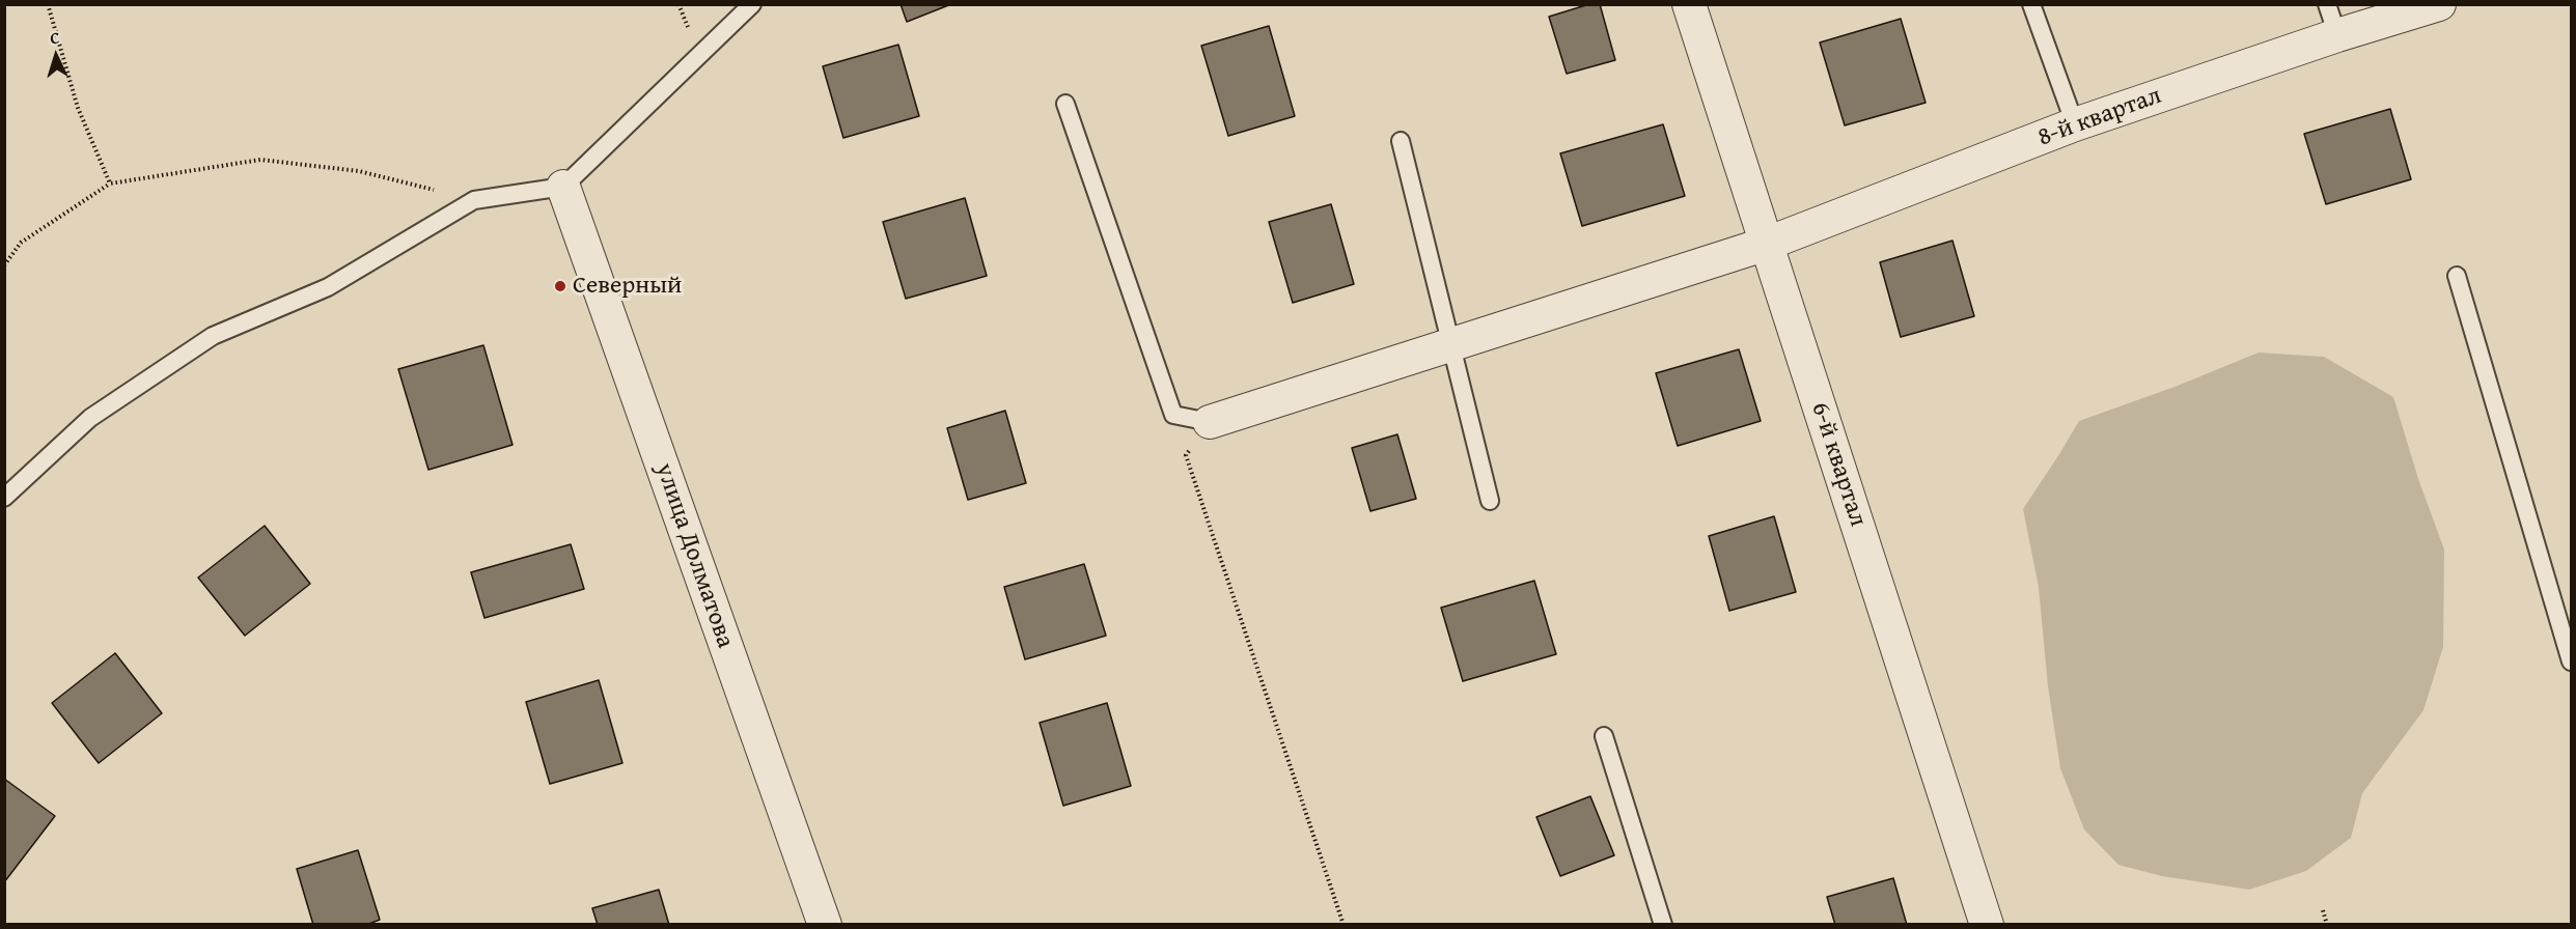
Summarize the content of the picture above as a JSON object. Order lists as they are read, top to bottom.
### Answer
{
  "streets": {
    "street": ["8-й квартал", "6-й квартал", "улица Долматова"]
  },
  "crossings": [
    ["8-й квартал", "6-й квартал"]
  ],
  "places": ["Северный"],
  "north": "top"
}
